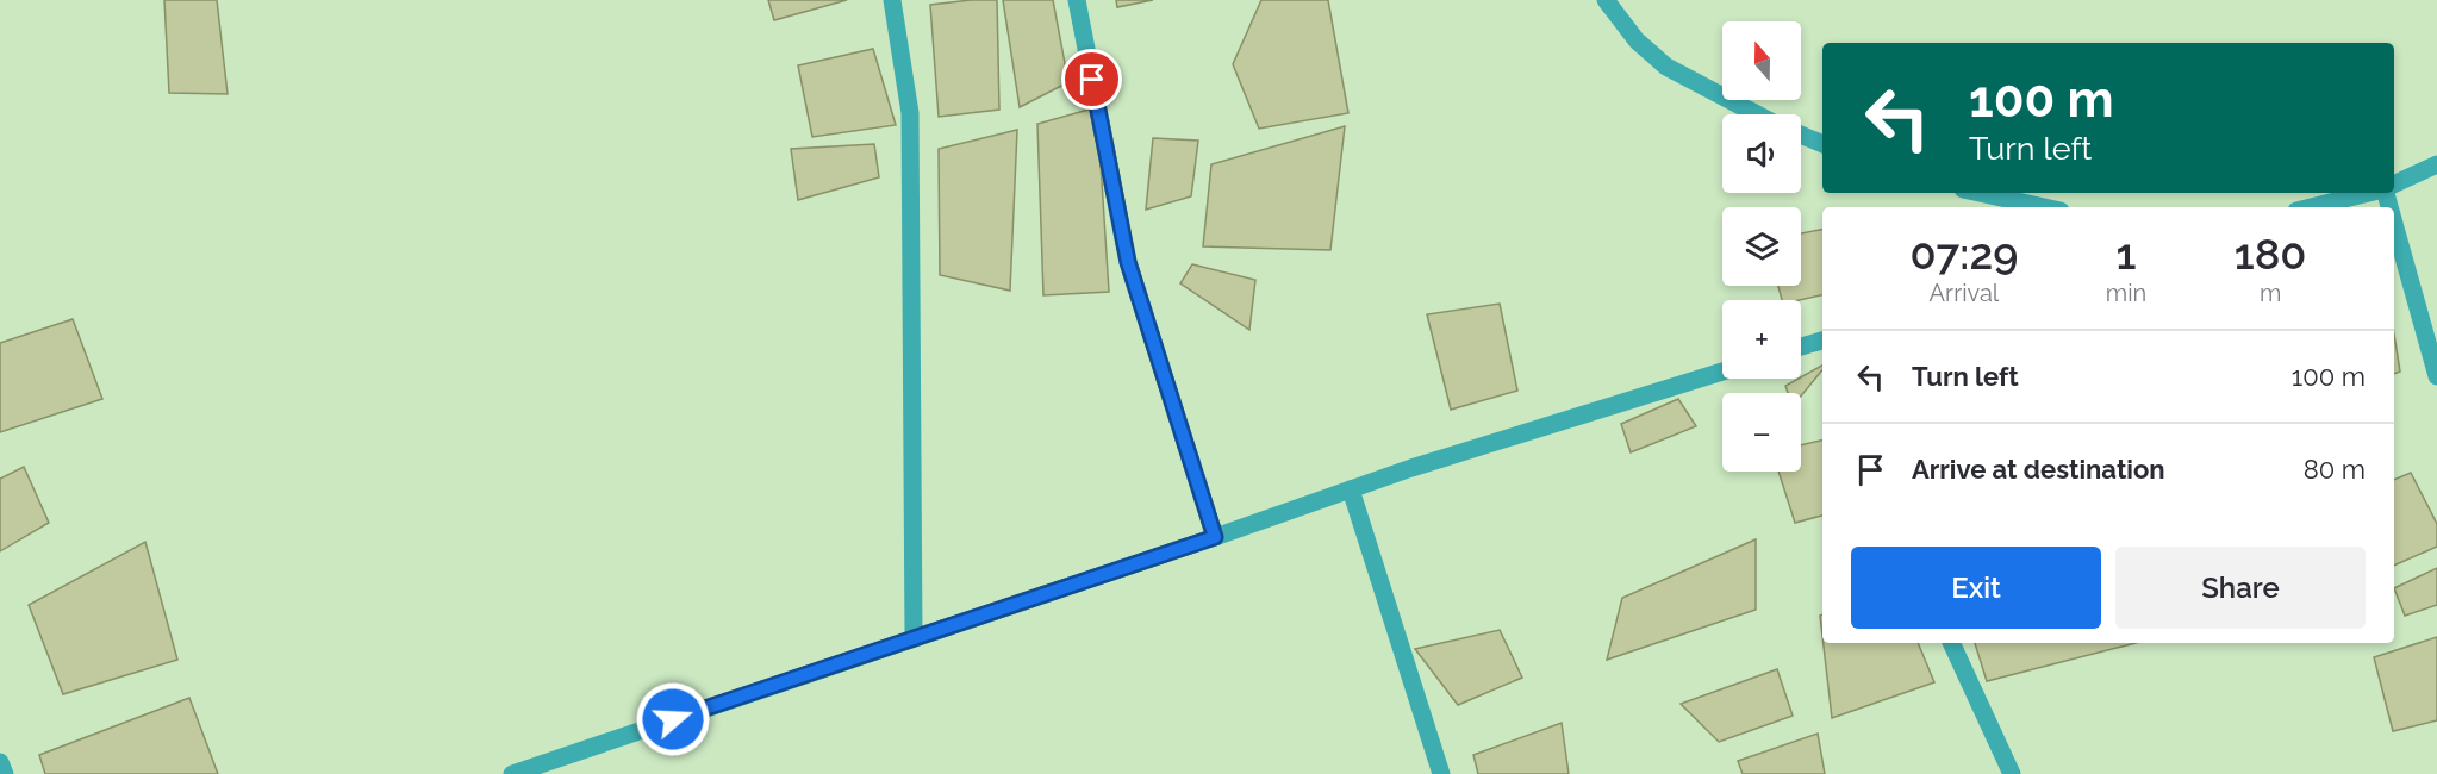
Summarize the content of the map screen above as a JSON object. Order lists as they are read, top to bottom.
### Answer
{
  "north": "top",
  "page": {
    "map_buttons": ["+", "−"],
    "turn": ["100 m", "Turn left"],
    "eta": [
      "07:29",
      "Arrival",
      "1",
      "min",
      "180",
      "m"
    ],
    "list": [
      {
        "name": "Turn left",
        "value": "100 m"
      },
      {
        "name": "Arrive at destination",
        "value": "80 m"
      }
    ],
    "buttons": ["Exit", "Share"]
  }
}
